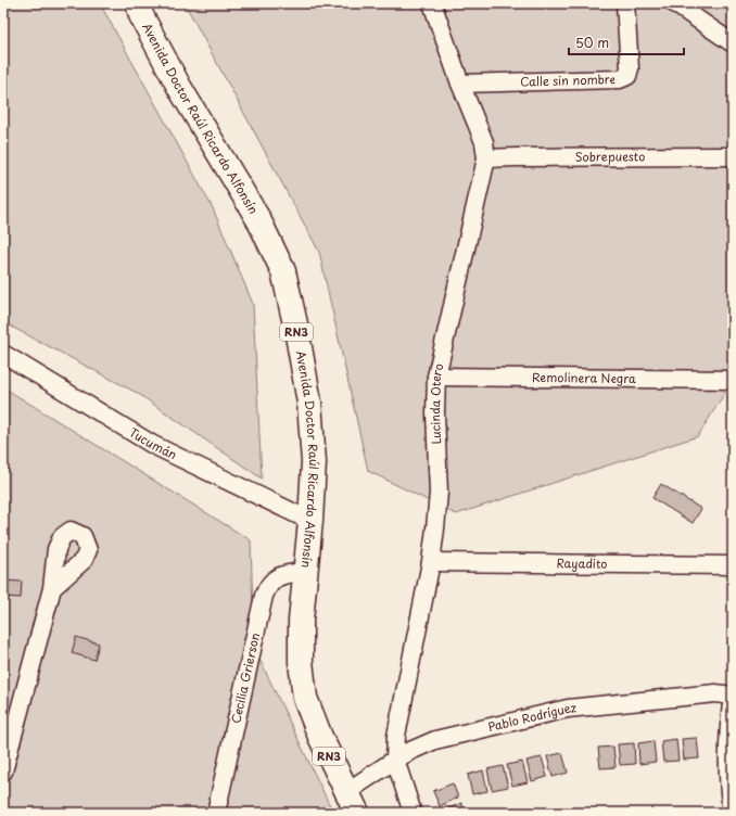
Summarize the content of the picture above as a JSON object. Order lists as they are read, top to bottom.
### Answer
{
  "streets": {
    "main road": ["Avenida Doctor Raúl Ricardo Alfonsín", "RN3"],
    "street": [
      "Calle sin nombre",
      "Sobrepuesto",
      "Remolinera Negra",
      "Lucinda Otero",
      "Tucumán",
      "Rayadito",
      "Cecilia Grierson",
      "Pablo Rodríguez"
    ]
  },
  "crossings": [
    ["Calle sin nombre", "Lucinda Otero"],
    ["Avenida Doctor Raúl Ricardo Alfonsín", "Tucumán"],
    ["Avenida Doctor Raúl Ricardo Alfonsín", "Cecilia Grierson"],
    ["Avenida Doctor Raúl Ricardo Alfonsín", "Pablo Rodríguez"],
    ["Sobrepuesto", "Lucinda Otero"],
    ["Remolinera Negra", "Lucinda Otero"],
    ["Lucinda Otero", "Rayadito"],
    ["Lucinda Otero", "Pablo Rodríguez"]
  ],
  "scale_bar": "50 m"
}
